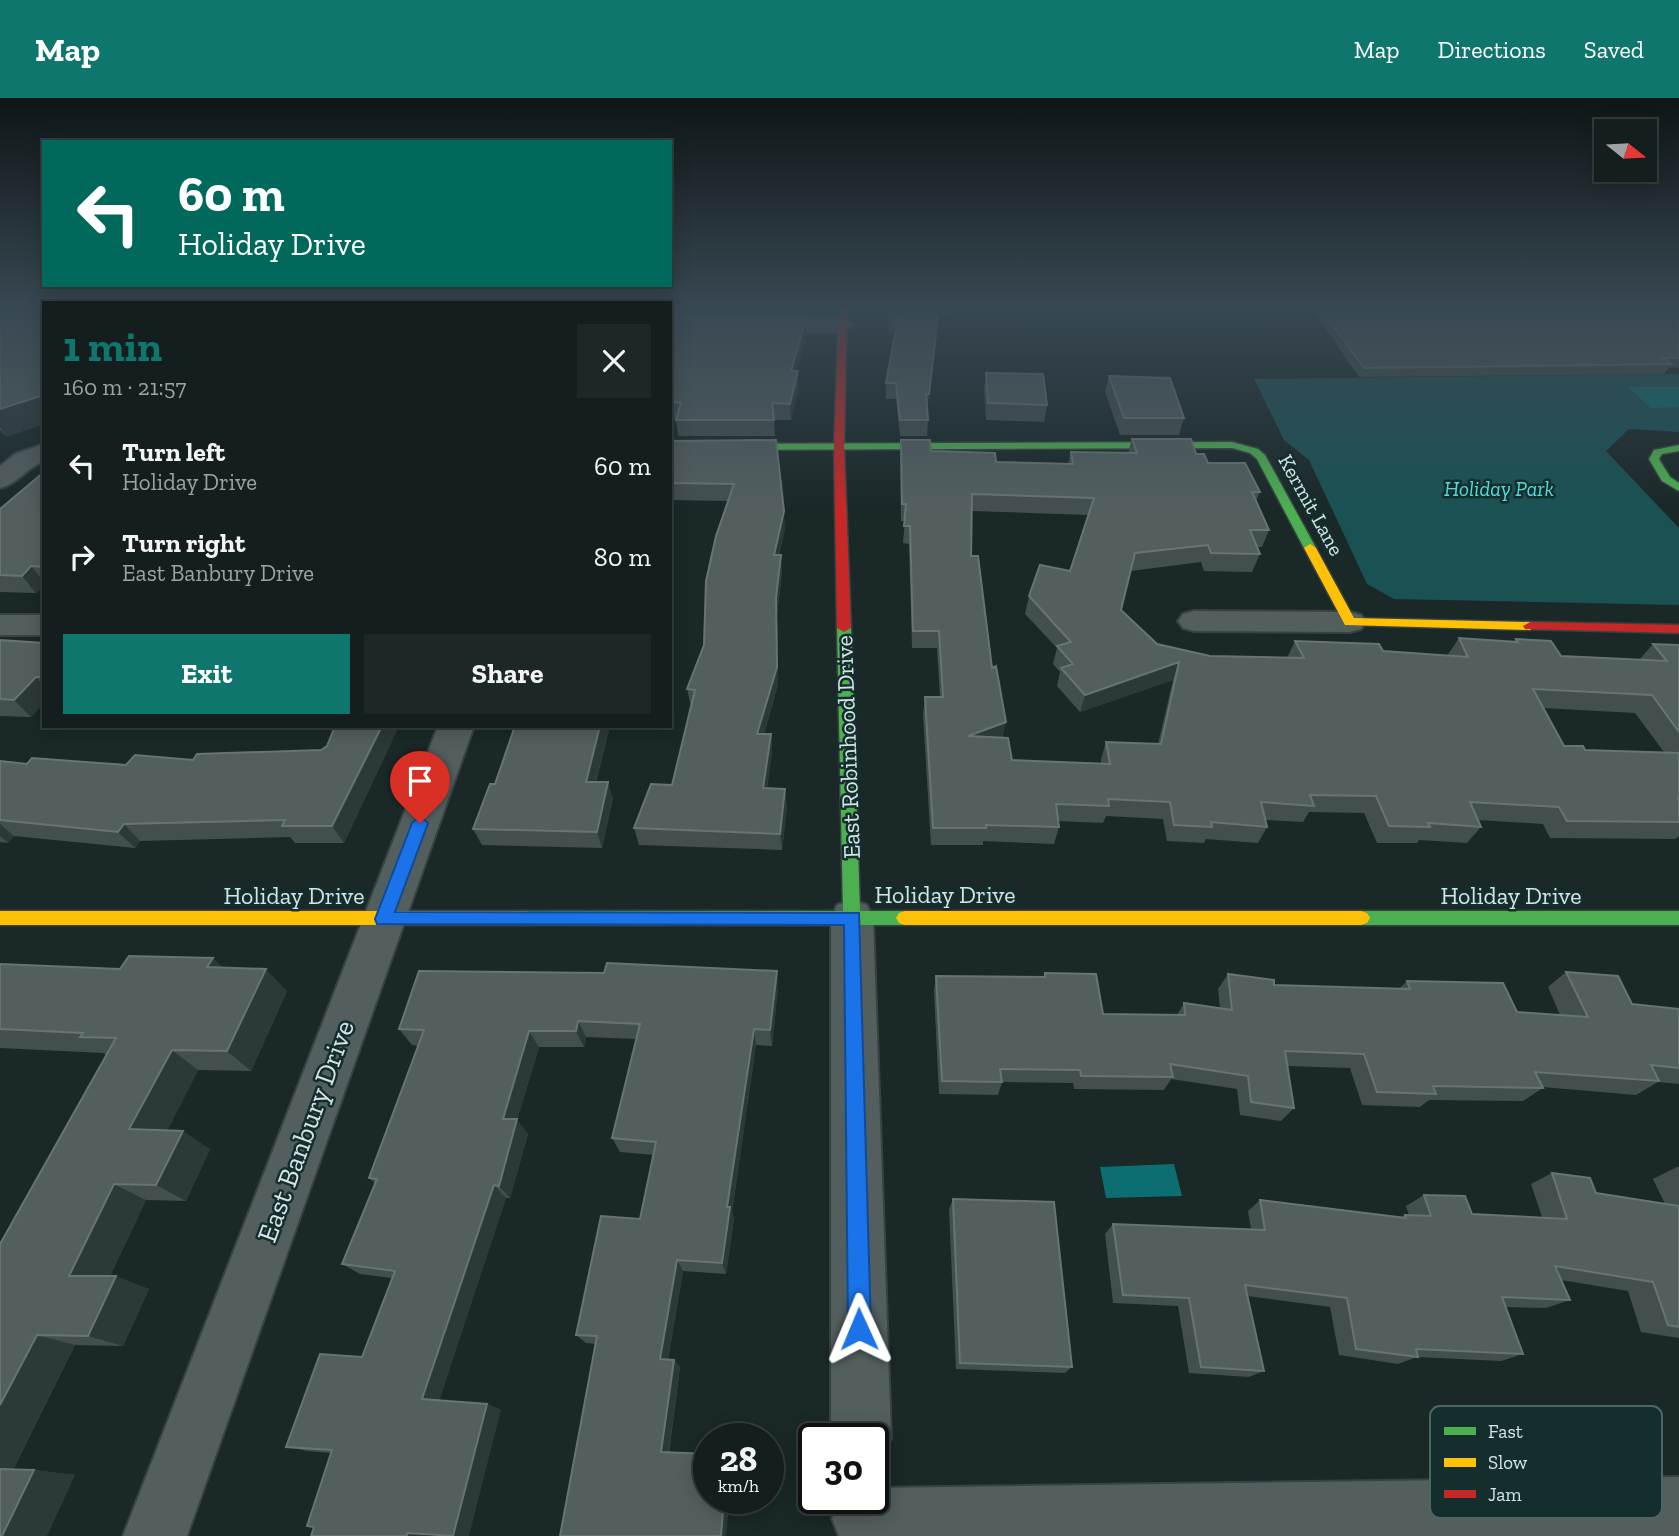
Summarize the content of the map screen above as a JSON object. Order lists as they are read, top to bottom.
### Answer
{
  "streets": {
    "street": [
      "Kermit Lane",
      "East Robinhood Drive",
      "Holiday Drive",
      "East Banbury Drive"
    ]
  },
  "crossings": [
    ["Kermit Lane", "East Robinhood Drive"],
    ["East Robinhood Drive", "Holiday Drive"],
    ["Holiday Drive", "East Banbury Drive"]
  ],
  "parks": ["Holiday Park"],
  "legend": ["Fast", "Slow", "Jam"],
  "north": "right",
  "page": {
    "header": "Map",
    "nav": ["Map", "Directions", "Saved"],
    "turn": ["60 m", "Holiday Drive"],
    "heading": ["1 min", "160 m · 21:57"],
    "list": [
      {
        "name": "Turn left",
        "note": "Holiday Drive",
        "value": "60 m"
      },
      {
        "name": "Turn right",
        "note": "East Banbury Drive",
        "value": "80 m"
      }
    ],
    "buttons": ["Exit", "Share"],
    "speed": "28 km/h",
    "limit": "30"
  }
}
